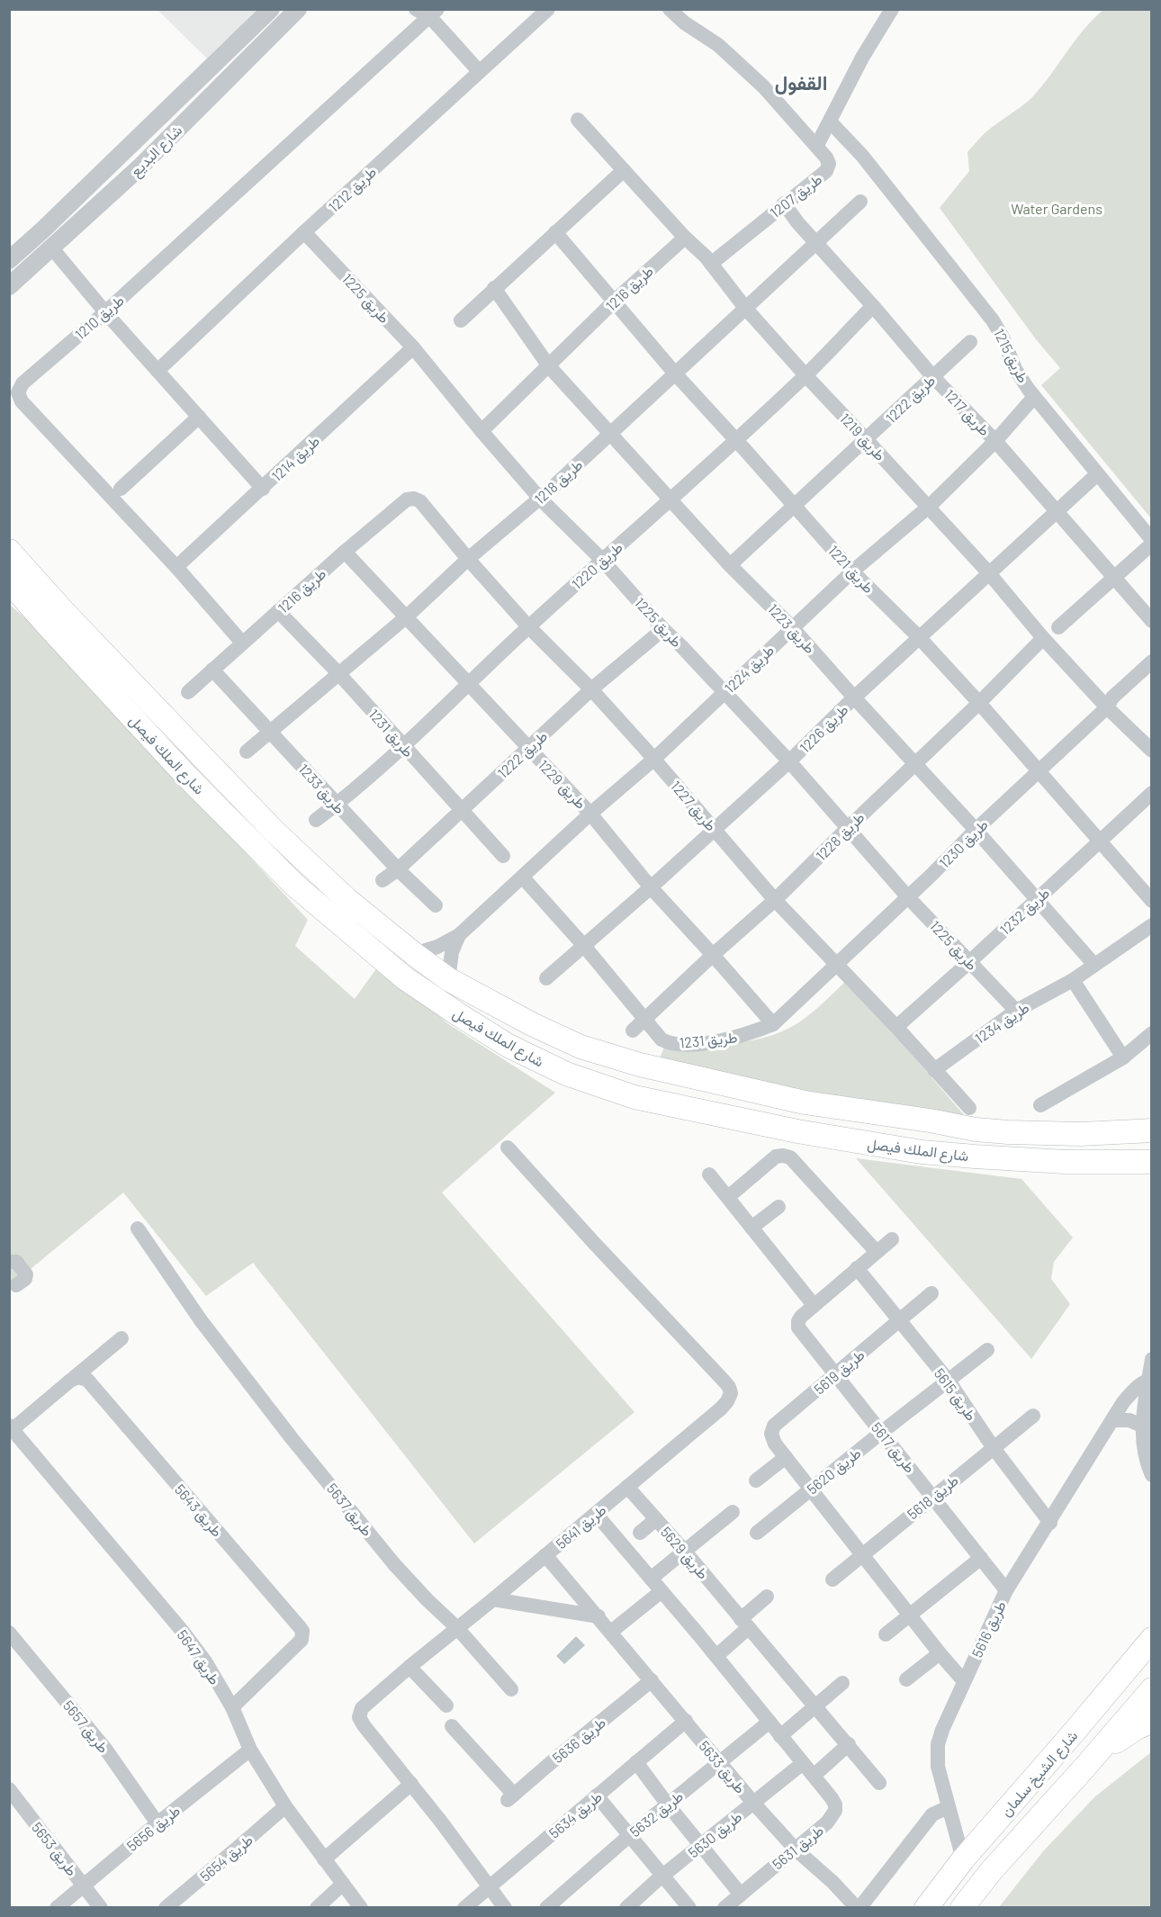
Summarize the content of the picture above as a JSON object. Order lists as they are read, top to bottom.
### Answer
{
  "streets": {
    "main road": ["شارع الملك فيصل", "شارع الشيخ سلمان"],
    "street": [
      "شارع البديع",
      "طريق 1212",
      "طريق 1207",
      "طريق 1216",
      "طريق 1225",
      "طريق 1210",
      "طريق 1215",
      "طريق 1222",
      "طريق 1217",
      "طريق 1219",
      "طريق 1214",
      "طريق 1218",
      "طريق 1220",
      "طريق 1221",
      "طريق 1223",
      "طريق 1224",
      "طريق 1226",
      "طريق 1231",
      "طريق 1229",
      "طريق 1233",
      "طريق 1227",
      "طريق 1228",
      "طريق 1230",
      "طريق 1232",
      "طريق 1234",
      "طريق 5619",
      "طريق 5615",
      "طريق 5617",
      "طريق 5620",
      "طريق 5618",
      "طريق 5637",
      "طريق 5643",
      "طريق 5641",
      "طريق 5629",
      "طريق 5616",
      "طريق 5647",
      "طريق 5657",
      "طريق 5636",
      "طريق 5633",
      "طريق 5632",
      "طريق 5634",
      "طريق 5656",
      "طريق 5630",
      "طريق 5631",
      "طريق 5653",
      "طريق 5654"
    ]
  },
  "crossings": [
    ["طريق 1212", "طريق 1225"],
    ["طريق 1207", "طريق 1217"],
    ["طريق 1207", "طريق 1219"],
    ["طريق 1216", "طريق 1225"],
    ["طريق 1216", "طريق 1210"],
    ["طريق 1216", "طريق 1219"],
    ["طريق 1216", "طريق 1221"],
    ["طريق 1216", "طريق 1223"],
    ["طريق 1216", "طريق 1231"],
    ["طريق 1216", "طريق 1229"],
    ["طريق 1216", "طريق 1233"],
    ["طريق 1216", "طريق 1227"],
    ["طريق 1225", "طريق 1222"],
    ["طريق 1225", "طريق 1214"],
    ["طريق 1225", "طريق 1218"],
    ["طريق 1225", "طريق 1220"],
    ["طريق 1225", "طريق 1224"],
    ["طريق 1225", "طريق 1226"],
    ["طريق 1225", "طريق 1228"],
    ["طريق 1225", "طريق 1230"],
    ["طريق 1225", "طريق 1232"],
    ["طريق 1225", "طريق 1234"],
    ["طريق 1210", "طريق 1214"],
    ["طريق 1215", "طريق 1224"],
    ["طريق 1215", "طريق 1226"],
    ["طريق 1222", "طريق 1217"],
    ["طريق 1222", "طريق 1219"],
    ["طريق 1222", "طريق 1221"],
    ["طريق 1222", "طريق 1223"],
    ["طريق 1222", "طريق 1231"],
    ["طريق 1222", "طريق 1229"],
    ["طريق 1222", "طريق 1233"],
    ["طريق 1222", "طريق 1227"],
    ["طريق 1217", "طريق 1218"],
    ["طريق 1217", "طريق 1220"],
    ["طريق 1217", "طريق 1224"],
    ["طريق 1217", "طريق 1226"],
    ["طريق 1219", "طريق 1218"],
    ["طريق 1219", "طريق 1220"],
    ["طريق 1219", "طريق 1224"],
    ["طريق 1219", "طريق 1226"],
    ["طريق 1219", "طريق 1228"],
    ["طريق 1219", "طريق 1230"],
    ["طريق 1218", "طريق 1221"],
    ["طريق 1218", "طريق 1223"],
    ["طريق 1218", "طريق 1231"],
    ["طريق 1218", "طريق 1229"],
    ["طريق 1218", "طريق 1233"],
    ["طريق 1218", "طريق 1227"],
    ["طريق 1220", "طريق 1221"],
    ["طريق 1220", "طريق 1223"],
    ["طريق 1220", "طريق 1231"],
    ["طريق 1220", "طريق 1229"],
    ["طريق 1220", "طريق 1233"],
    ["طريق 1220", "طريق 1227"],
    ["طريق 1221", "طريق 1224"],
    ["طريق 1221", "طريق 1226"],
    ["طريق 1221", "طريق 1228"],
    ["طريق 1221", "طريق 1230"],
    ["طريق 1221", "طريق 1232"],
    ["طريق 1223", "طريق 1224"],
    ["طريق 1223", "طريق 1226"],
    ["طريق 1223", "طريق 1228"],
    ["طريق 1223", "طريق 1230"],
    ["طريق 1223", "طريق 1232"],
    ["طريق 1223", "طريق 1234"],
    ["طريق 1224", "طريق 1231"],
    ["طريق 1224", "شارع الملك فيصل"],
    ["طريق 1224", "طريق 1229"],
    ["طريق 1224", "طريق 1227"],
    ["طريق 1226", "طريق 1231"],
    ["طريق 1226", "طريق 1229"],
    ["طريق 1226", "طريق 1227"],
    ["طريق 1231", "طريق 1229"],
    ["طريق 1231", "طريق 1228"],
    ["طريق 1231", "طريق 1230"],
    ["طريق 1229", "طريق 1228"],
    ["طريق 1229", "طريق 1230"],
    ["طريق 1227", "طريق 1228"],
    ["طريق 1227", "طريق 1230"],
    ["طريق 1227", "طريق 1232"],
    ["طريق 1227", "طريق 1234"],
    ["طريق 5619", "طريق 5615"],
    ["طريق 5619", "طريق 5617"],
    ["طريق 5619", "طريق 5620"],
    ["طريق 5619", "طريق 5618"],
    ["طريق 5619", "طريق 5616"],
    ["طريق 5615", "طريق 5617"],
    ["طريق 5615", "طريق 5620"],
    ["طريق 5615", "طريق 5618"],
    ["طريق 5615", "طريق 5616"],
    ["طريق 5617", "طريق 5620"],
    ["طريق 5617", "طريق 5618"],
    ["طريق 5617", "طريق 5616"],
    ["طريق 5637", "طريق 5641"],
    ["طريق 5643", "طريق 5647"],
    ["طريق 5641", "طريق 5629"],
    ["طريق 5641", "طريق 5633"],
    ["طريق 5641", "طريق 5634"],
    ["طريق 5641", "طريق 5631"],
    ["طريق 5616", "شارع الشيخ سلمان"],
    ["طريق 5647", "طريق 5656"],
    ["طريق 5647", "طريق 5654"],
    ["طريق 5657", "طريق 5656"],
    ["طريق 5636", "طريق 5633"],
    ["طريق 5633", "طريق 5632"],
    ["طريق 5633", "طريق 5634"],
    ["طريق 5633", "طريق 5630"],
    ["طريق 5633", "طريق 5631"],
    ["طريق 5632", "طريق 5631"],
    ["طريق 5656", "طريق 5653"],
    ["طريق 5630", "طريق 5631"]
  ],
  "districts": ["القفول"],
  "parks": ["Water Gardens"]
}
